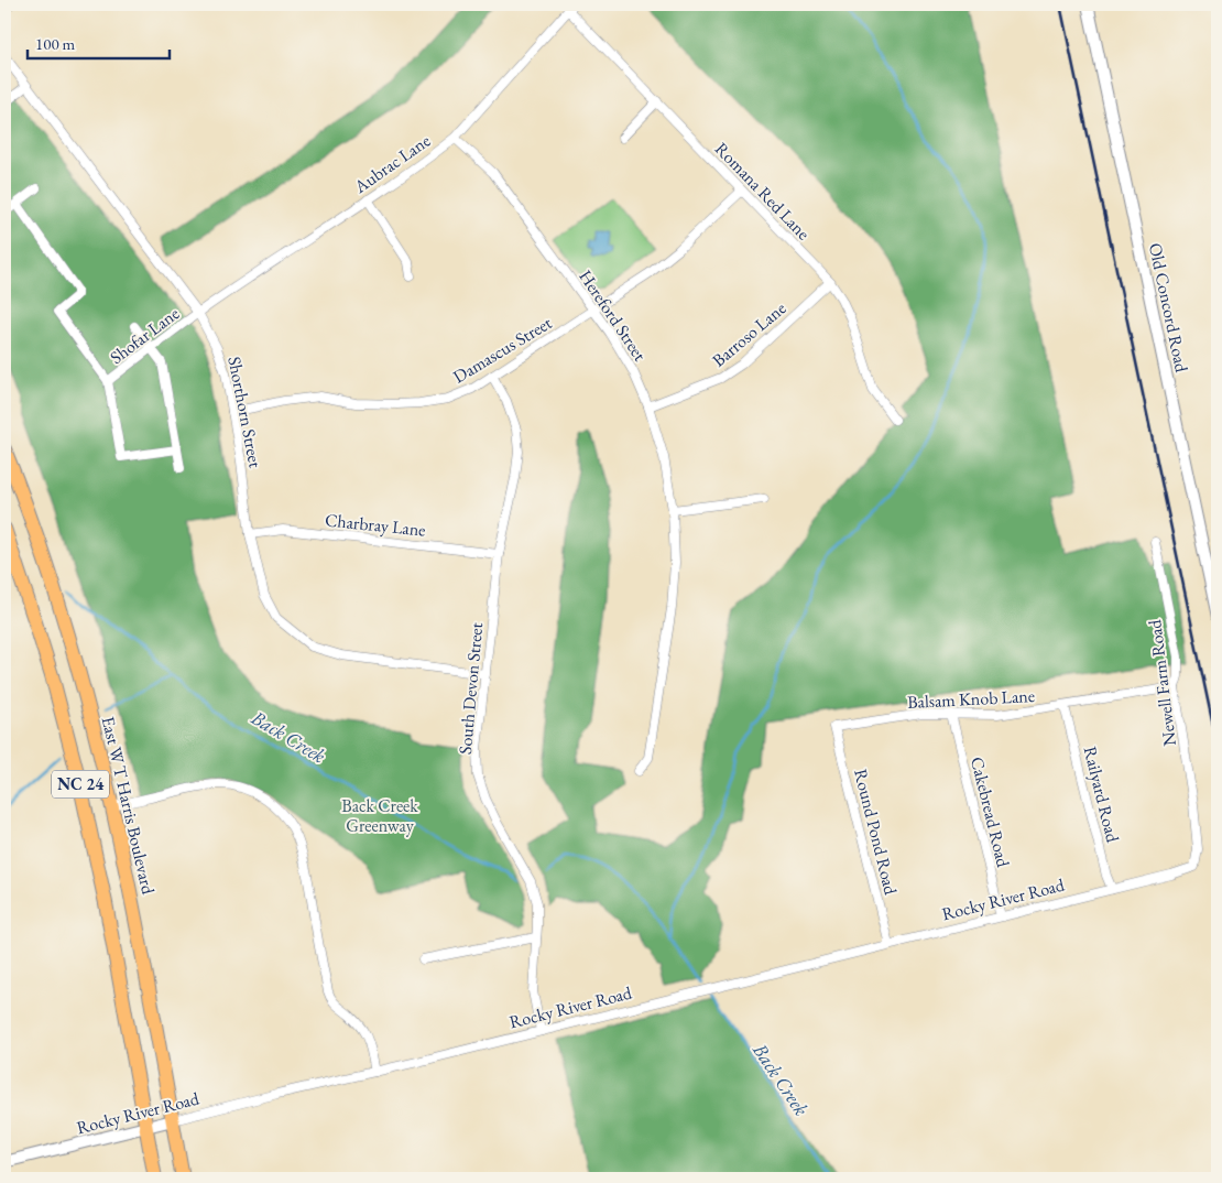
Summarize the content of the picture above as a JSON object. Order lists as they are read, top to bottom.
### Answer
{
  "streets": {
    "main road": ["NC 24", "East W T Harris Boulevard"],
    "street": [
      "Aubrac Lane",
      "Romana Red Lane",
      "Old Concord Road",
      "Hereford Street",
      "Barroso Lane",
      "Shofar Lane",
      "Damascus Street",
      "Shorthorn Street",
      "Charbray Lane",
      "Newell Farm Road",
      "South Devon Street",
      "Balsam Knob Lane",
      "Railyard Road",
      "Cakebread Road",
      "Round Pond Road",
      "Rocky River Road"
    ]
  },
  "crossings": [
    ["Aubrac Lane", "Romana Red Lane"],
    ["Aubrac Lane", "Hereford Street"],
    ["Aubrac Lane", "Shofar Lane"],
    ["Aubrac Lane", "Shorthorn Street"],
    ["Romana Red Lane", "Barroso Lane"],
    ["Romana Red Lane", "Damascus Street"],
    ["Hereford Street", "Barroso Lane"],
    ["Hereford Street", "Damascus Street"],
    ["Shofar Lane", "Shorthorn Street"],
    ["Damascus Street", "Shorthorn Street"],
    ["Damascus Street", "South Devon Street"],
    ["Shorthorn Street", "Charbray Lane"],
    ["Shorthorn Street", "South Devon Street"],
    ["Charbray Lane", "South Devon Street"],
    ["Newell Farm Road", "Balsam Knob Lane"],
    ["Newell Farm Road", "Rocky River Road"],
    ["South Devon Street", "Rocky River Road"],
    ["Balsam Knob Lane", "Railyard Road"],
    ["Balsam Knob Lane", "Cakebread Road"],
    ["Balsam Knob Lane", "Round Pond Road"],
    ["NC 24", "Rocky River Road"],
    ["Railyard Road", "Rocky River Road"],
    ["East W T Harris Boulevard", "Rocky River Road"],
    ["Cakebread Road", "Rocky River Road"],
    ["Round Pond Road", "Rocky River Road"]
  ],
  "water": ["Back Creek"],
  "parks": ["Back Creek Greenway"],
  "scale_bar": "100 m"
}
